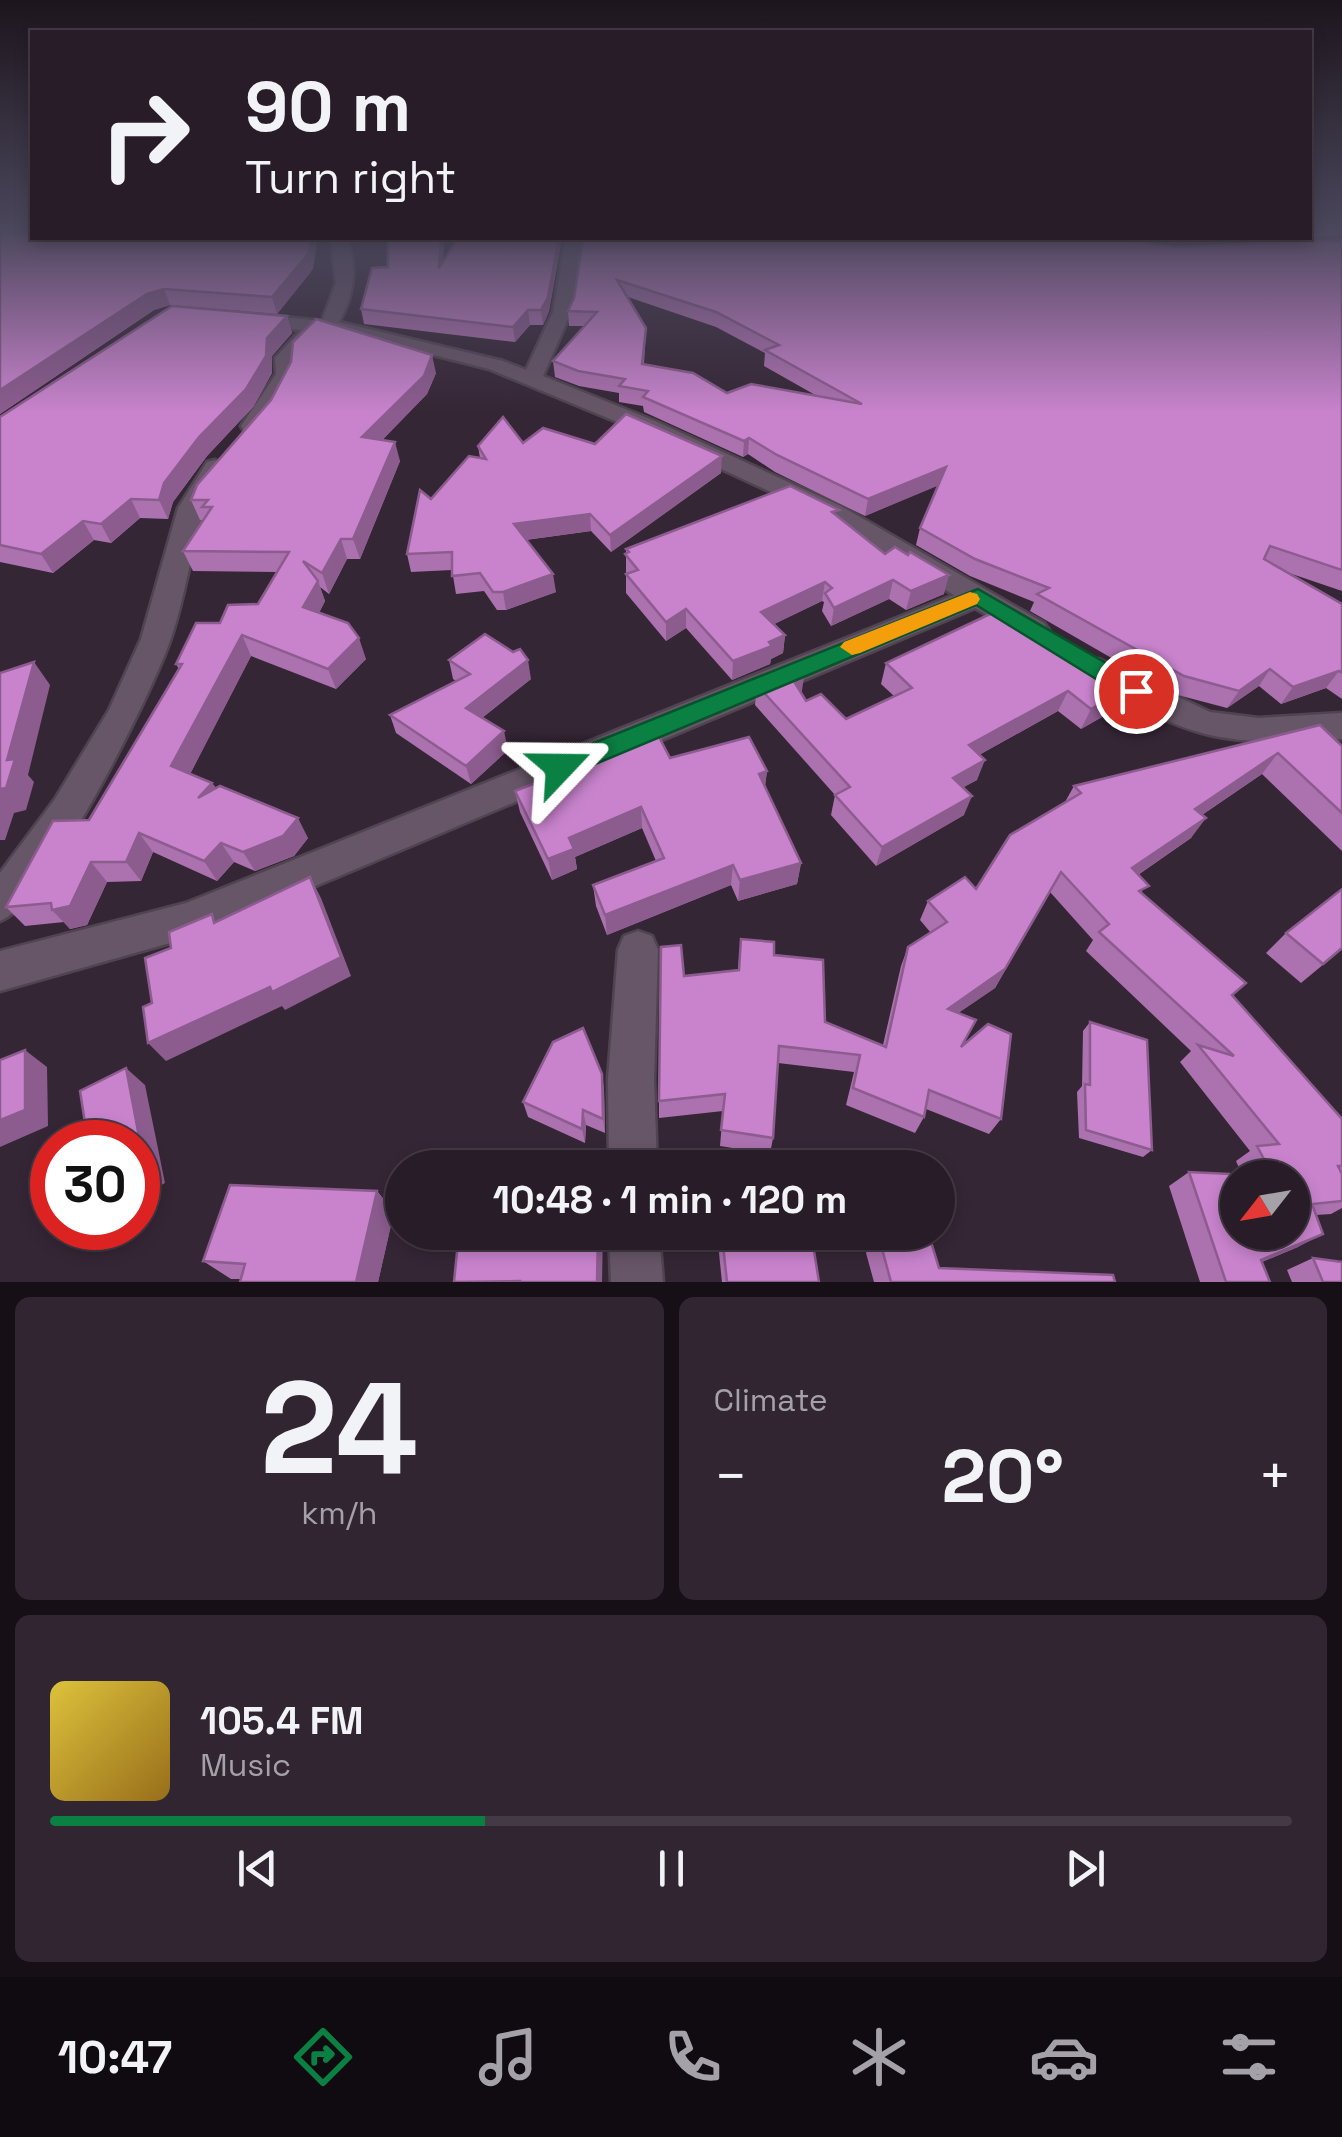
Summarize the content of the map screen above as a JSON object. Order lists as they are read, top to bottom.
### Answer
{
  "north": "bottom left",
  "page": {
    "turn": ["90 m", "Turn right"],
    "limit": "30",
    "trip": "10:48 · 1 min · 120 m",
    "tile": [
      ["24", "km/h"],
      "Climate"
    ],
    "heat": ["−", "20°", "+"],
    "song": ["105.4 FM", "Music"],
    "tabs": "10:47"
  }
}
